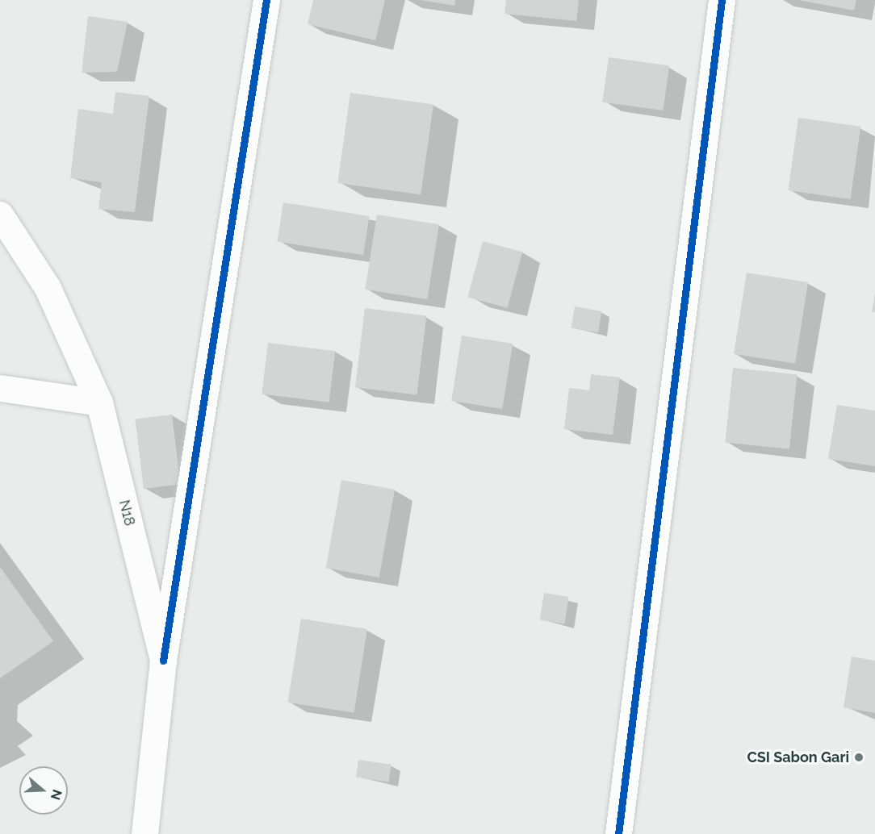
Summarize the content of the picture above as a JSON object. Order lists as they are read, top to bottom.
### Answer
{
  "streets": {
    "street": ["N18"]
  },
  "places": ["CSI Sabon Gari"],
  "north": "right"
}
